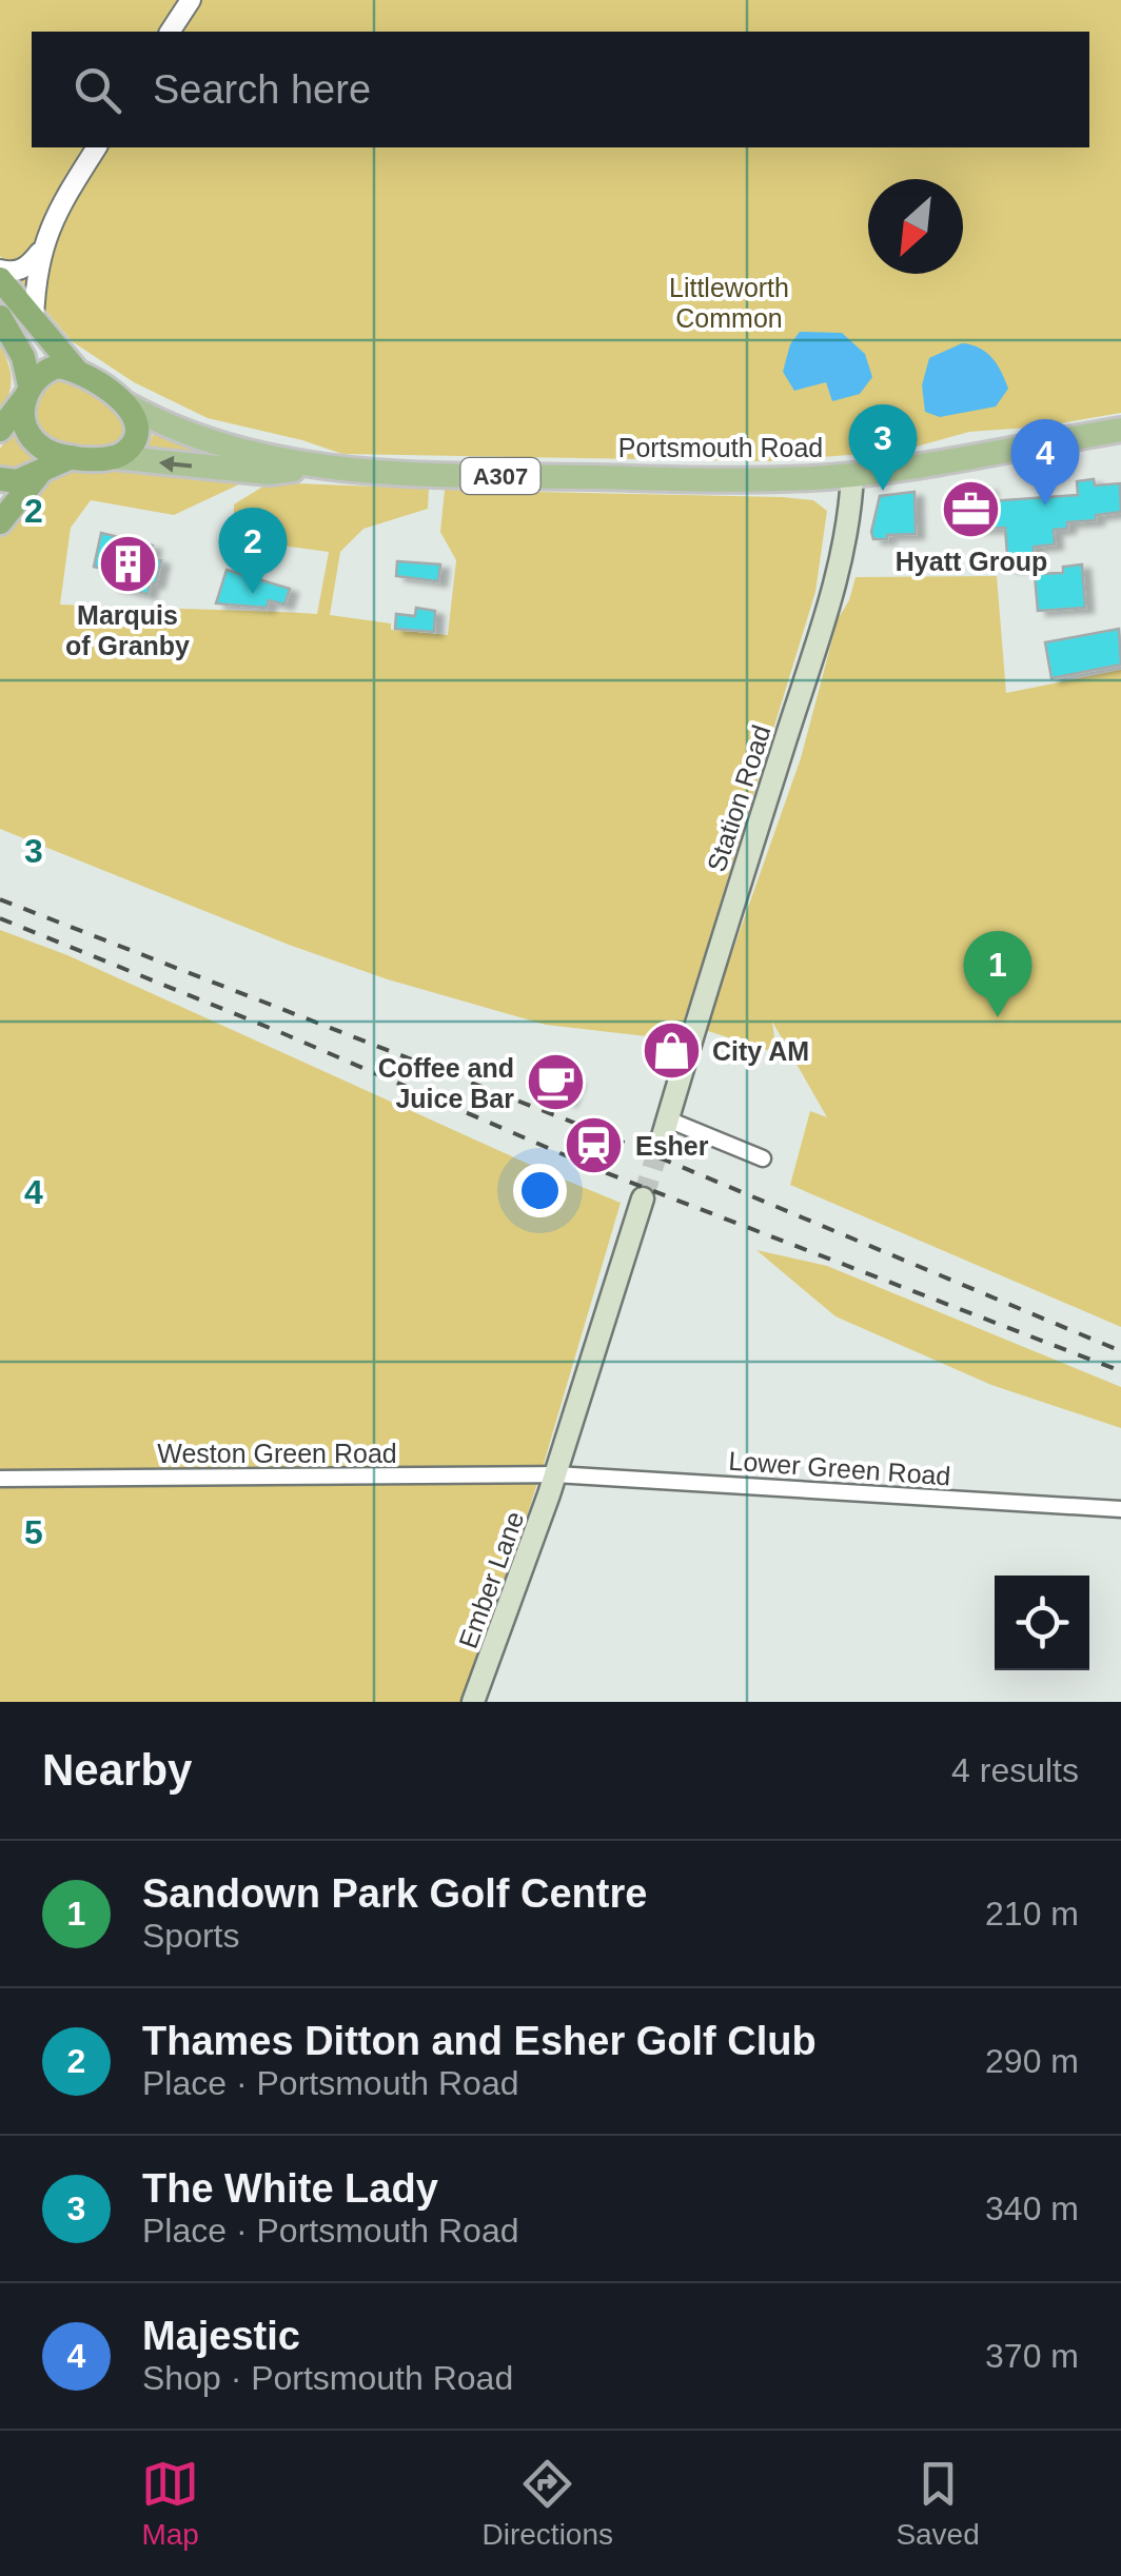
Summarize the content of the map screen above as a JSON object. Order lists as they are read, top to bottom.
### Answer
{
  "streets": {
    "main road": [
      "Portsmouth Road",
      "A307",
      "Station Road",
      "Ember Lane"
    ],
    "street": ["Weston Green Road", "Lower Green Road"]
  },
  "crossings": [
    ["Portsmouth Road", "Station Road"],
    ["Weston Green Road", "Lower Green Road"],
    ["Weston Green Road", "Ember Lane"],
    ["Lower Green Road", "Ember Lane"]
  ],
  "parks": ["Littleworth Common"],
  "places": {
    "office": ["Hyatt Group"],
    "building": ["Marquis of Granby"],
    "shop": ["City AM"],
    "cafe": ["Coffee and Juice Bar"],
    "station": ["Esher"]
  },
  "north": "bottom left",
  "page": {
    "search": "Search here",
    "pins": [
      "3",
      "4",
      "2",
      "1"
    ],
    "heading": ["Nearby", "4 results"],
    "list": [
      {
        "mark": "1",
        "name": "Sandown Park Golf Centre",
        "note": "Sports",
        "value": "210 m"
      },
      {
        "mark": "2",
        "name": "Thames Ditton and Esher Golf Club",
        "note": "Place · Portsmouth Road",
        "value": "290 m"
      },
      {
        "mark": "3",
        "name": "The White Lady",
        "note": "Place · Portsmouth Road",
        "value": "340 m"
      },
      {
        "mark": "4",
        "name": "Majestic",
        "note": "Shop · Portsmouth Road",
        "value": "370 m"
      }
    ],
    "nav": ["Map", "Directions", "Saved"]
  },
  "grid": {
    "rows": [
      "2",
      "3",
      "4",
      "5"
    ]
  }
}
